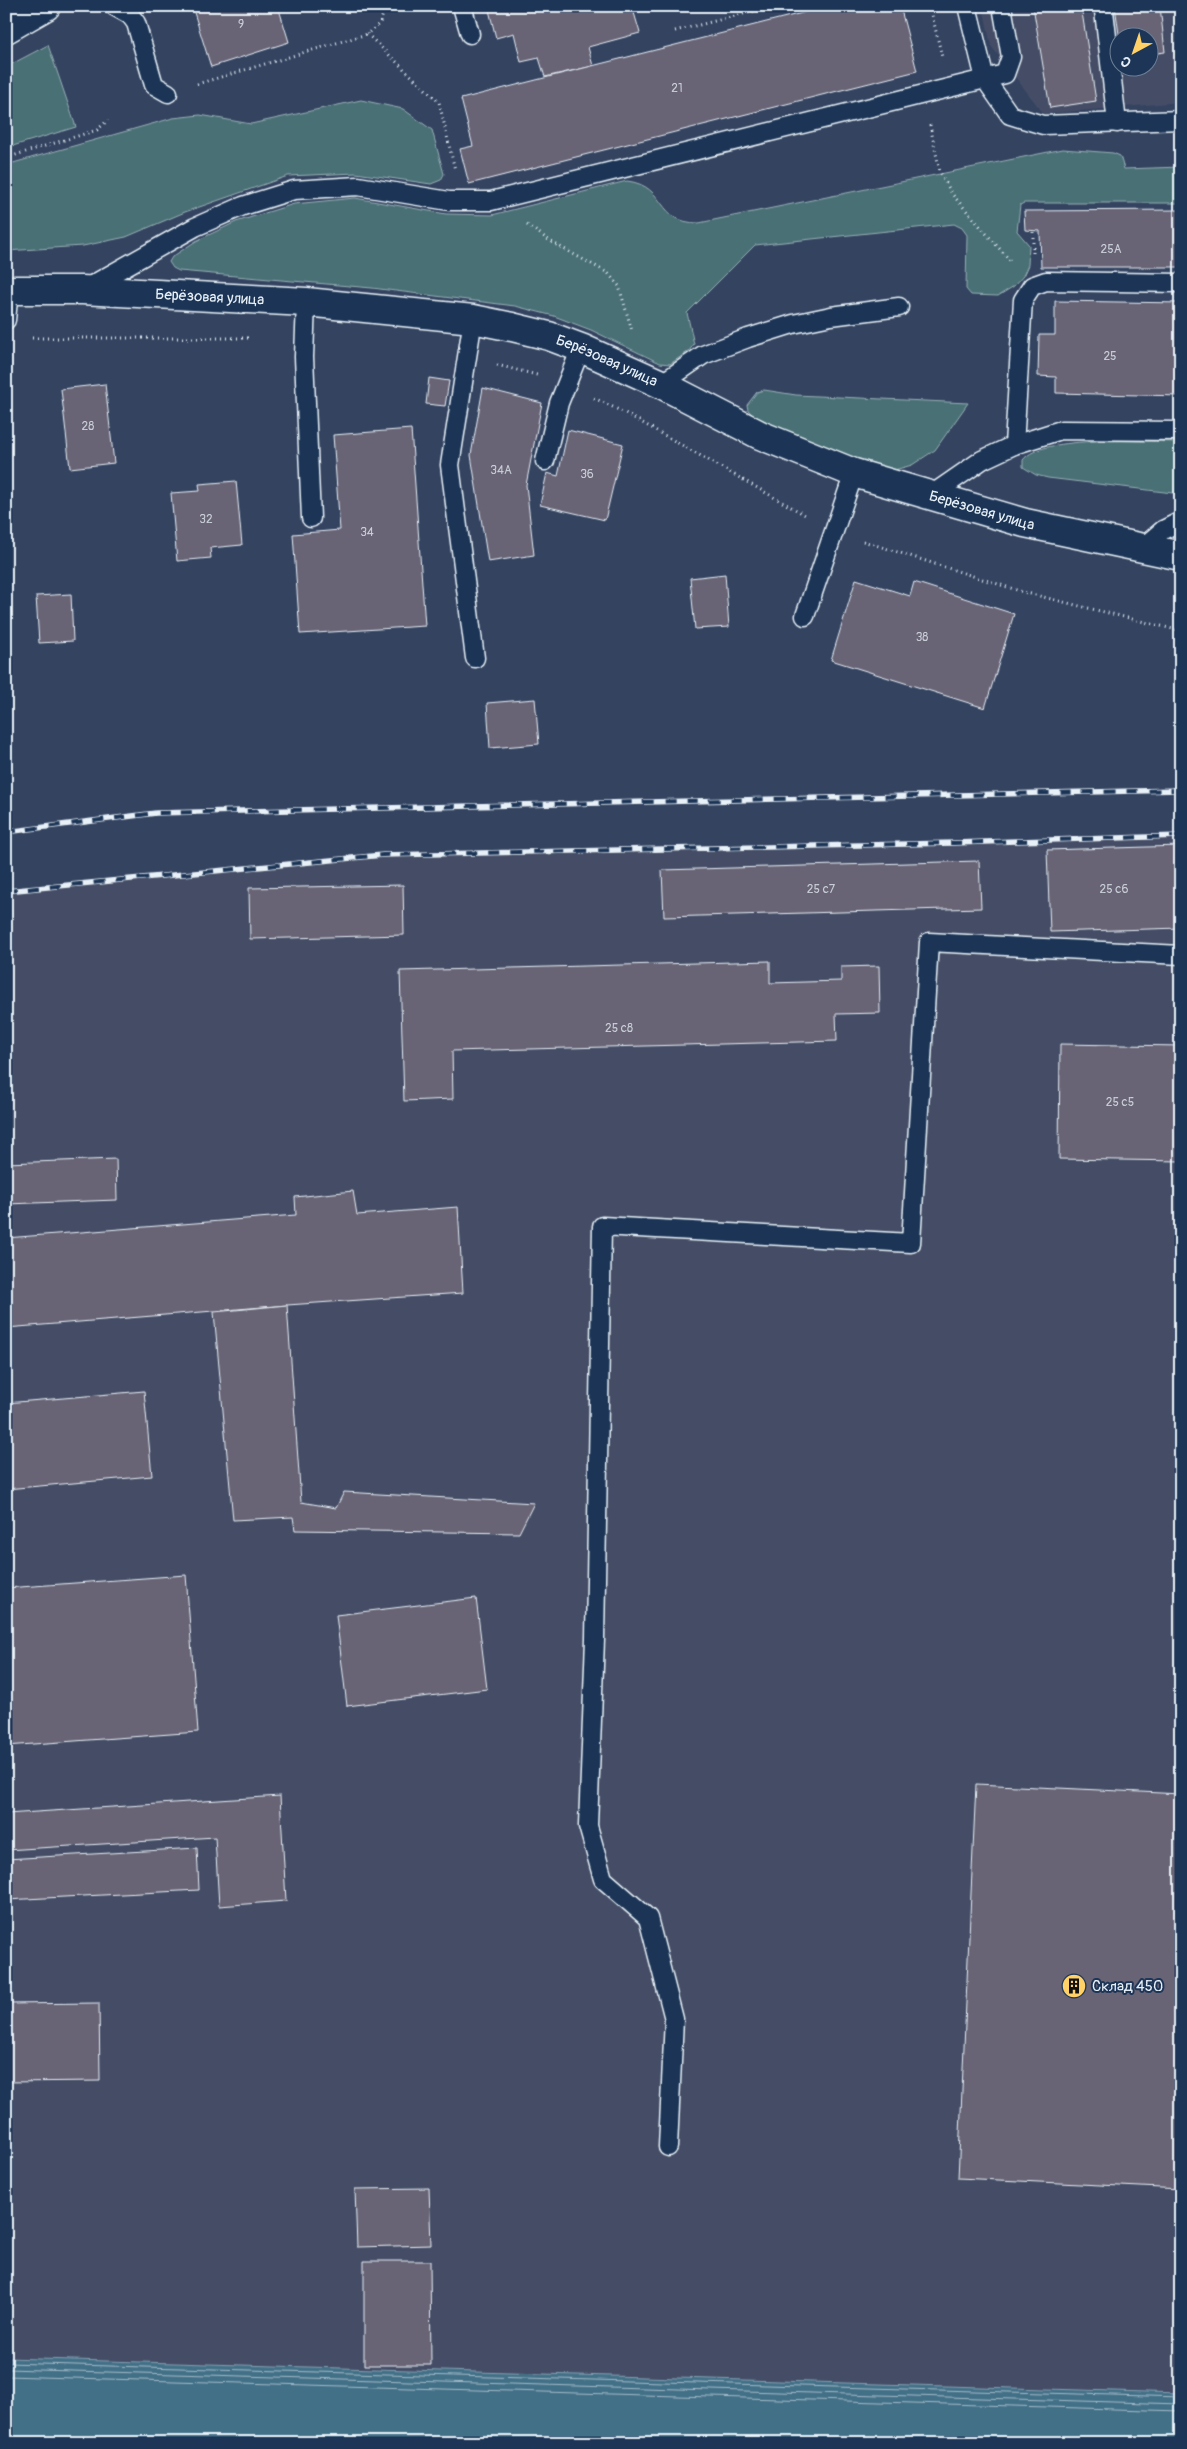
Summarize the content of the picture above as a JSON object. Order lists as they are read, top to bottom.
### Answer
{
  "streets": {
    "street": ["Берёзовая улица"]
  },
  "places": {
    "building": ["Склад 450"]
  },
  "house_numbers": [
    "9",
    "21",
    "25А",
    "25",
    "28",
    "34А",
    "36",
    "32",
    "34",
    "38",
    "25 с7",
    "25 с6",
    "25 с8",
    "25 с5"
  ],
  "north": "bottom left"
}
